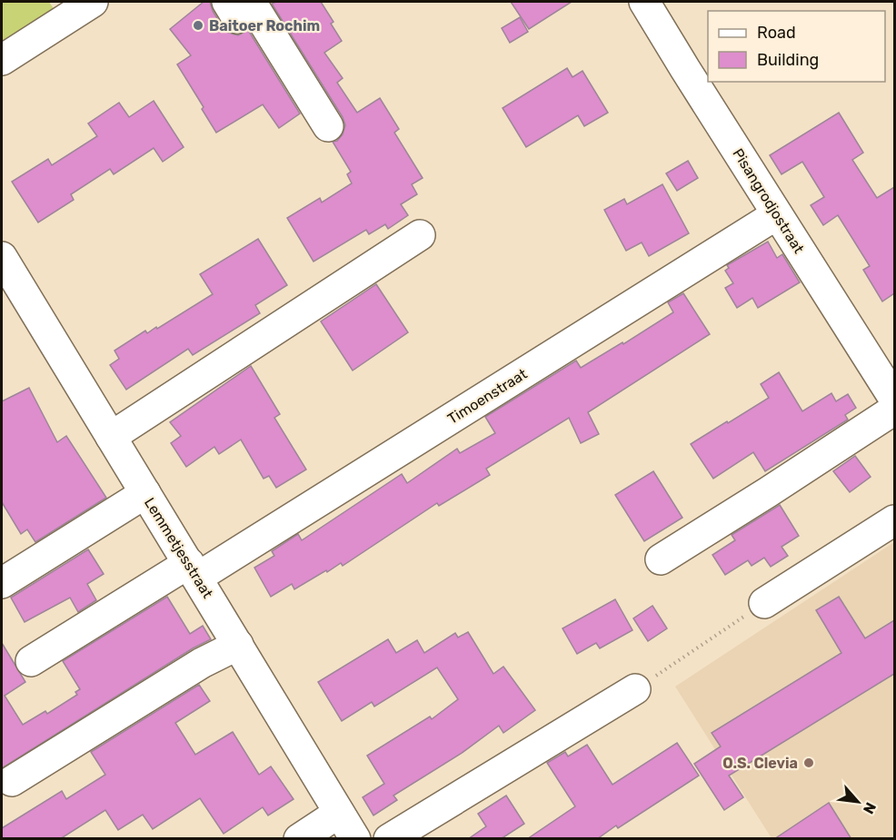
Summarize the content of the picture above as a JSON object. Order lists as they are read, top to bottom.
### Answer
{
  "streets": {
    "street": ["Pisangrodjostraat", "Timoenstraat", "Lemmetjesstraat"]
  },
  "crossings": [
    ["Pisangrodjostraat", "Timoenstraat"],
    ["Timoenstraat", "Lemmetjesstraat"]
  ],
  "places": ["Baitoer Rochim", "O.S. Clevia"],
  "legend": ["Road", "Building"],
  "north": "bottom right"
}
